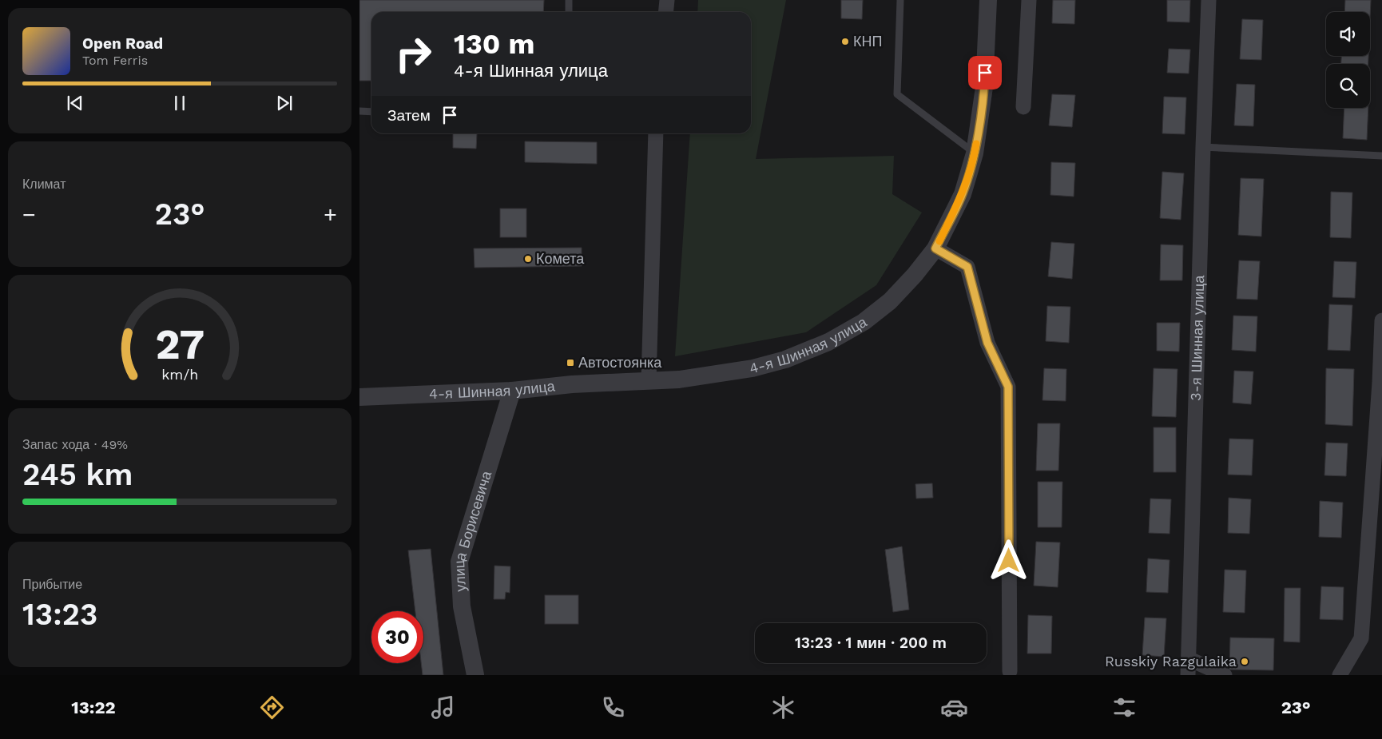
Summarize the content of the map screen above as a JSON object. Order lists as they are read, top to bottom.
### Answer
{
  "streets": {
    "street": ["3-я Шинная улица", "4-я Шинная улица", "улица Борисевича"]
  },
  "crossings": [
    ["4-я Шинная улица", "улица Борисевича"]
  ],
  "places": {
    "other": ["КНП", "Комета", "Russkiy Razgulaika"],
    "transit": ["Автостоянка"]
  },
  "page": {
    "turn": ["130 m", "4-я Шинная улица"],
    "song": ["Open Road", "Tom Ferris"],
    "then": "Затем",
    "tile": [
      "Климат",
      ["Запас хода · 49%", "245 km"],
      ["Прибытие", "13:23"]
    ],
    "heat": ["−", "23°", "+"],
    "limit": "30",
    "trip": "13:23 · 1 мин · 200 m",
    "tabs": ["13:22", "23°"],
    "gauge": ["27", "km/h"]
  }
}
